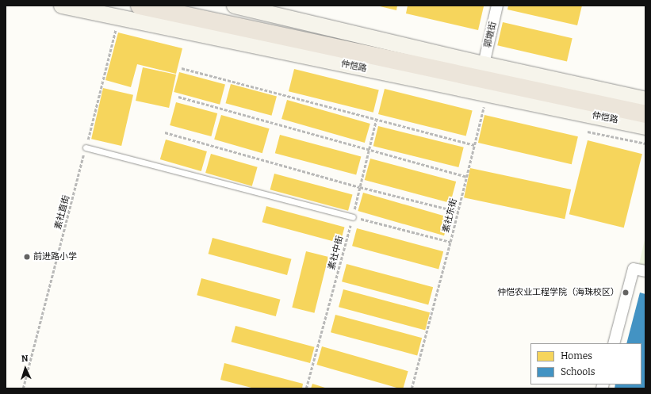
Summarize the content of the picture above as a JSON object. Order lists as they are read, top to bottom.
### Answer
{
  "streets": {
    "main road": ["仲恺路"],
    "street": ["郭墩街"],
    "path": ["素社直街", "素社东街", "素社中街"]
  },
  "crossings": [
    ["仲恺路", "素社东街"],
    ["素社东街", "素社中街"]
  ],
  "places": ["前进路小学", "仲恺农业工程学院（海珠校区）"],
  "legend": ["Homes", "Schools"],
  "north": "top"
}
